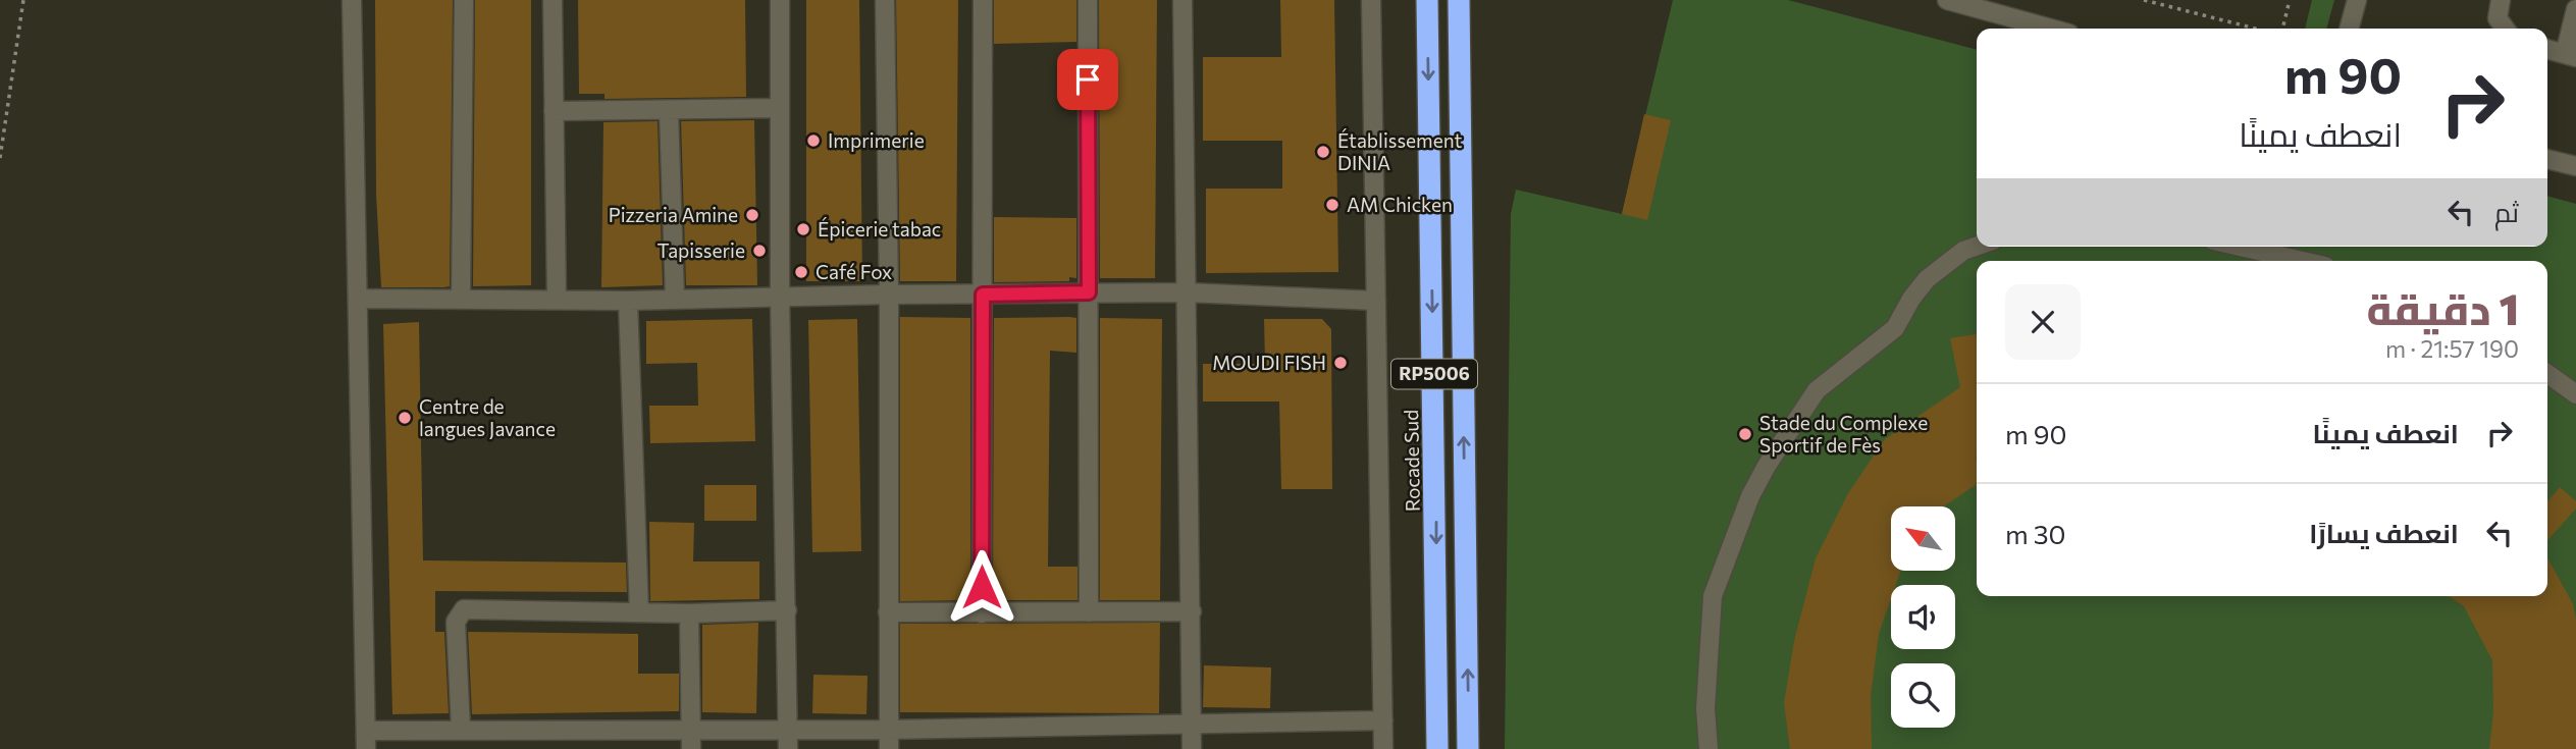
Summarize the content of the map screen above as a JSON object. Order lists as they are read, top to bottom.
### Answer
{
  "streets": {
    "highway": ["RP5006", "Rocade Sud"]
  },
  "places": [
    "Imprimerie",
    "Établissement DINIA",
    "AM Chicken",
    "Pizzeria Amine",
    "Épicerie tabac",
    "Tapisserie",
    "Café Fox",
    "MOUDI FISH",
    "Centre de langues Javance",
    "Stade du Complexe Sportif de Fès"
  ],
  "north": "top left",
  "page": {
    "turn": ["90 m", "انعطف يمينًا"],
    "then": "ثم",
    "heading": ["1 دقيقة", "190 m · 21:57"],
    "list": [
      {
        "name": "انعطف يمينًا",
        "value": "90 m"
      },
      {
        "name": "انعطف يسارًا",
        "value": "30 m"
      }
    ]
  }
}
